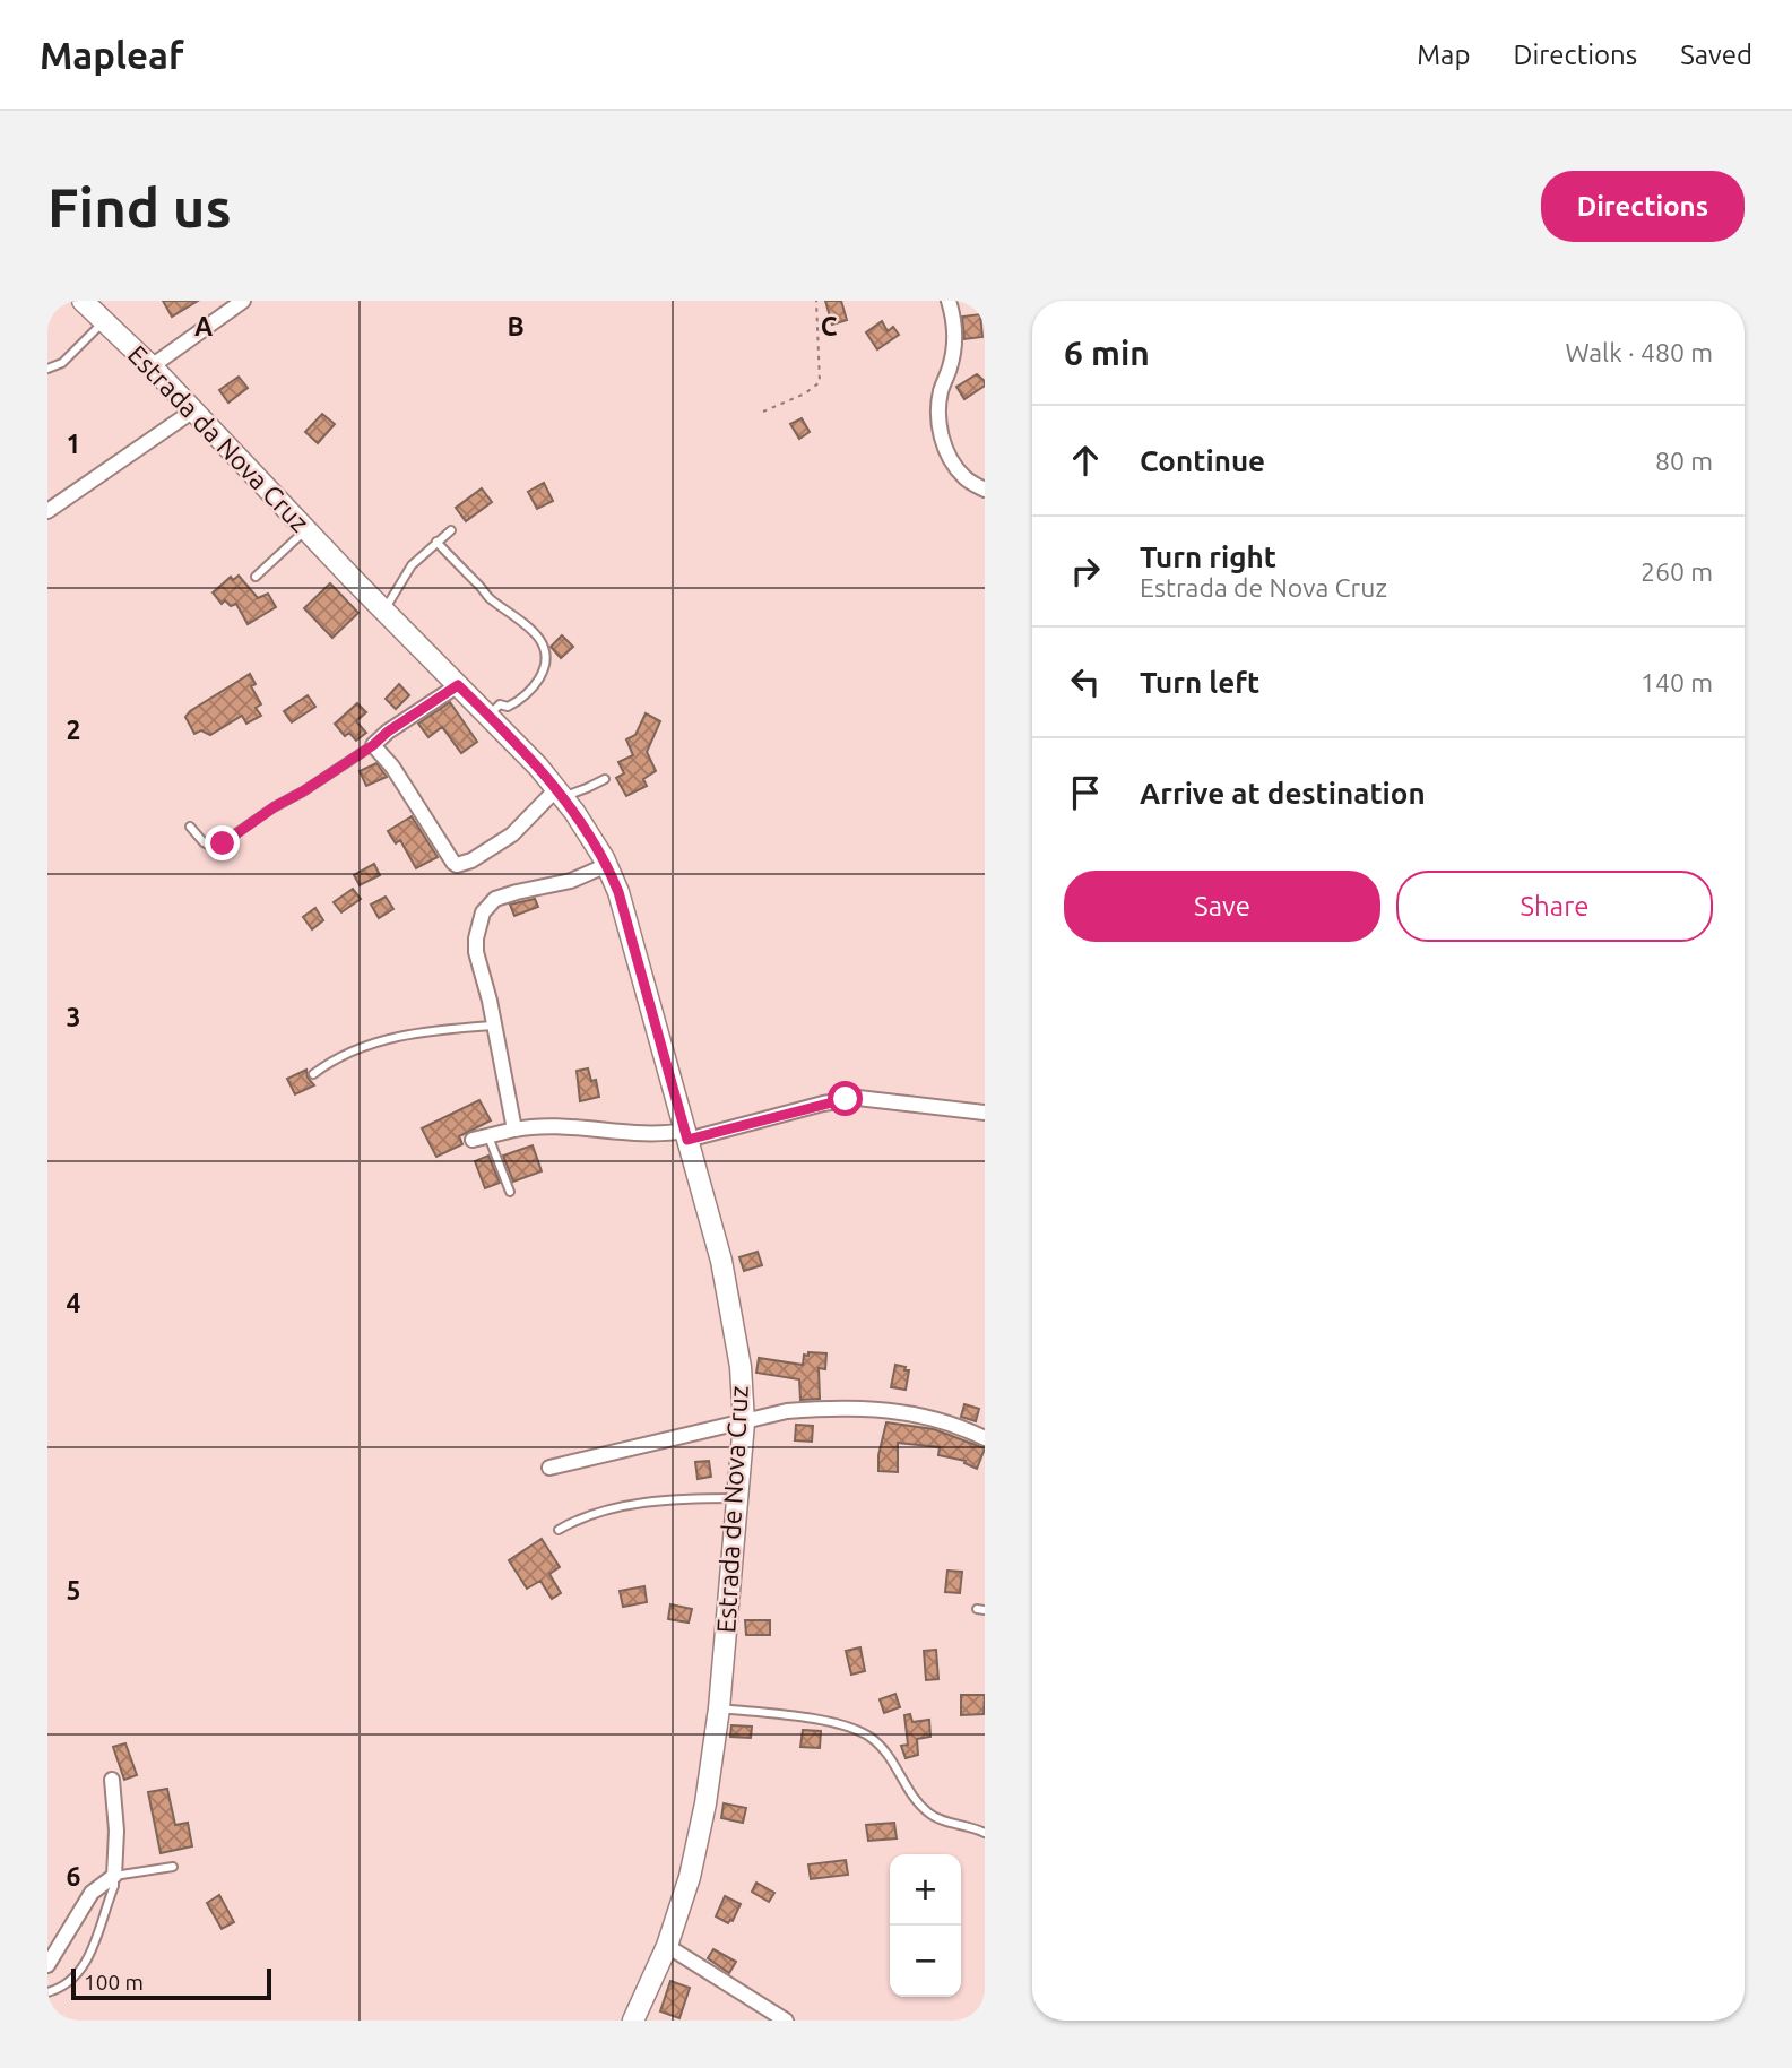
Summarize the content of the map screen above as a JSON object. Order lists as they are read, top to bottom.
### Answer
{
  "streets": {
    "main road": ["Estrada da Nova Cruz", "Estrada de Nova Cruz"]
  },
  "crossings": [
    ["Estrada da Nova Cruz", "Estrada de Nova Cruz"]
  ],
  "scale_bar": "100 m",
  "page": {
    "header": "Mapleaf",
    "nav": ["Map", "Directions", "Saved"],
    "buttons": [
      "Directions",
      ["Save", "Share"]
    ],
    "title": "Find us",
    "heading": ["6 min", "Walk · 480 m"],
    "list": [
      ["Continue", "80 m"],
      ["Turn right", "Estrada de Nova Cruz", "260 m"],
      ["Turn left", "140 m"],
      "Arrive at destination"
    ],
    "map_buttons": ["+", "−"],
    "scale": "100 m"
  },
  "grid": {
    "columns": ["A", "B", "C"],
    "rows": [
      "1",
      "2",
      "3",
      "4",
      "5",
      "6"
    ]
  }
}
